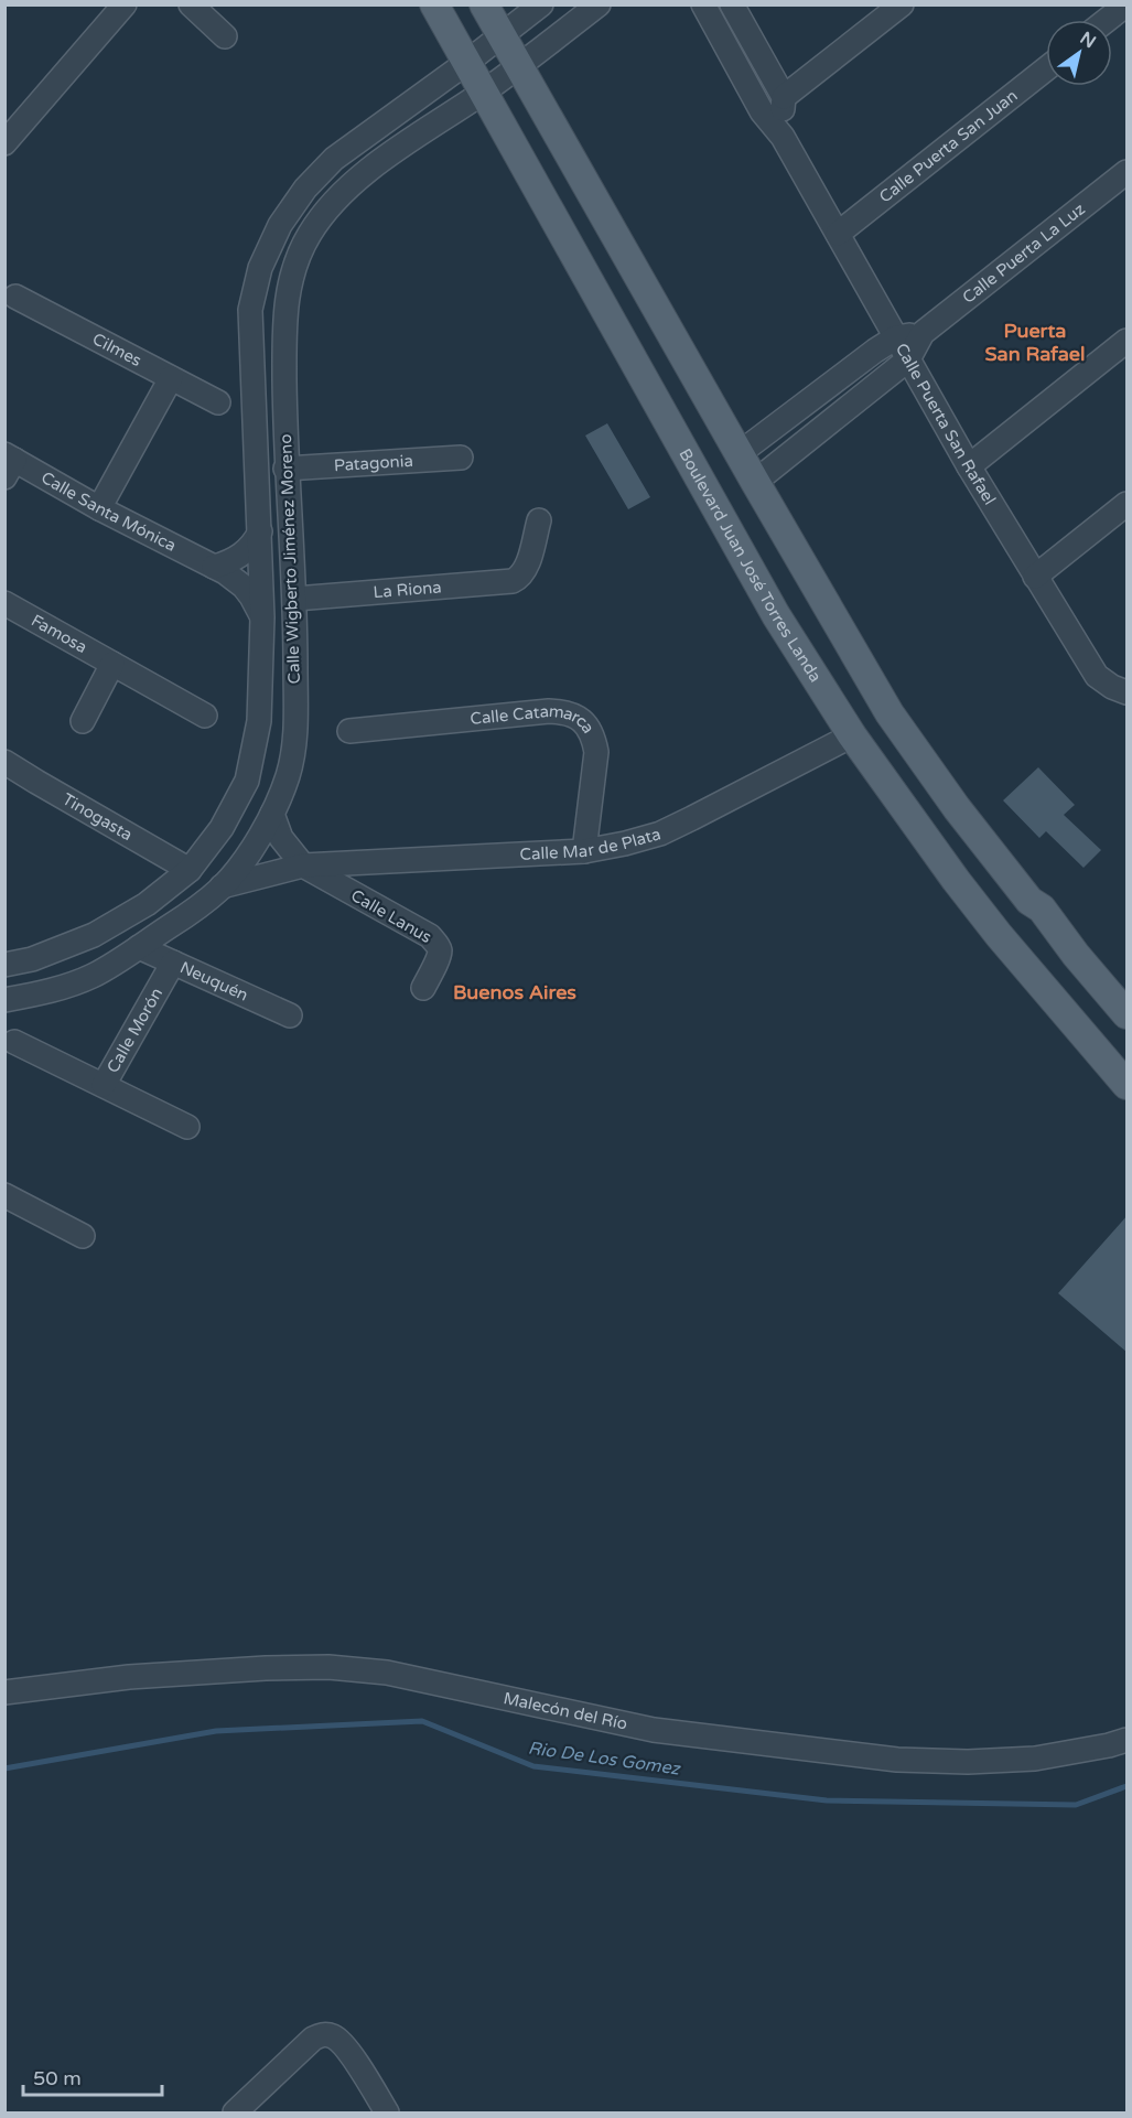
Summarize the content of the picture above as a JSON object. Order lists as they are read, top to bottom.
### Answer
{
  "streets": {
    "main road": ["Boulevard Juan José Torres Landa"],
    "street": [
      "Calle Puerta San Juan",
      "Calle Puerta La Luz",
      "Cilmes",
      "Calle Puerta San Rafael",
      "Patagonia",
      "Calle Santa Mónica",
      "Calle Wigberto Jiménez Moreno",
      "La Riona",
      "Famosa",
      "Calle Catamarca",
      "Tinogasta",
      "Calle Mar de Plata",
      "Calle Lanus",
      "Neuquén",
      "Calle Morón",
      "Malecón del Río"
    ]
  },
  "crossings": [
    ["Calle Puerta San Juan", "Calle Puerta San Rafael"],
    ["Calle Puerta La Luz", "Calle Puerta San Rafael"],
    ["Patagonia", "Calle Wigberto Jiménez Moreno"],
    ["Calle Santa Mónica", "Calle Wigberto Jiménez Moreno"],
    ["Calle Wigberto Jiménez Moreno", "Boulevard Juan José Torres Landa"],
    ["Calle Wigberto Jiménez Moreno", "La Riona"],
    ["Calle Wigberto Jiménez Moreno", "Tinogasta"],
    ["Calle Wigberto Jiménez Moreno", "Calle Mar de Plata"],
    ["Calle Wigberto Jiménez Moreno", "Neuquén"],
    ["Boulevard Juan José Torres Landa", "Calle Mar de Plata"],
    ["Calle Catamarca", "Calle Mar de Plata"],
    ["Calle Mar de Plata", "Calle Lanus"],
    ["Neuquén", "Calle Morón"]
  ],
  "districts": ["Puerta San Rafael", "Buenos Aires"],
  "water": ["Rio De Los Gomez"],
  "scale_bar": "50 m",
  "north": "top right"
}
